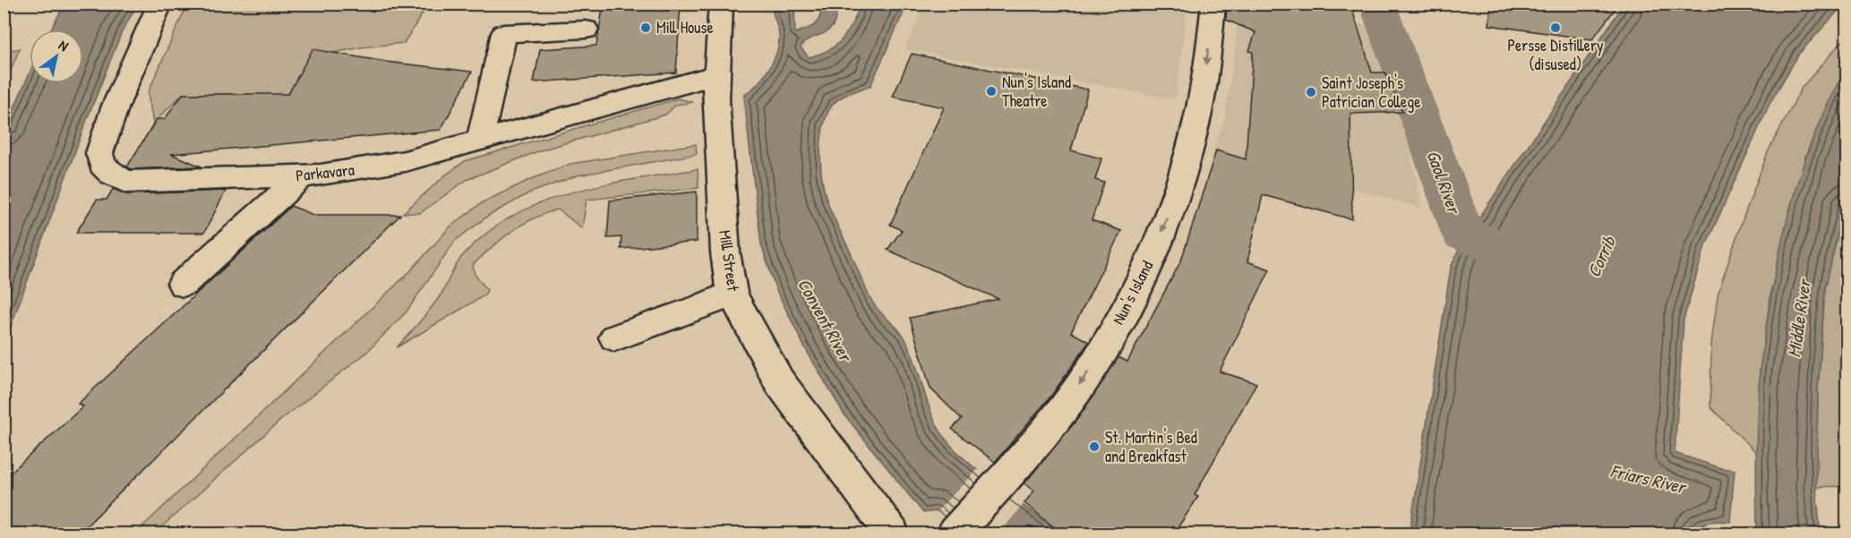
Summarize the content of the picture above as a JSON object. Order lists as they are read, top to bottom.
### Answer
{
  "streets": {
    "street": ["Parkavara", "Mill Street", "Nun's Island"]
  },
  "crossings": [
    ["Parkavara", "Mill Street"]
  ],
  "one_way": ["Nun's Island"],
  "water": [
    "Gaol River",
    "Corrib",
    "Middle River",
    "Convent River",
    "Friars River"
  ],
  "places": [
    "Mill House",
    "Persse Distillery (disused)",
    "Nun's Island Theatre",
    "Saint Joseph's Patrician College",
    "St. Martin's Bed and Breakfast"
  ],
  "north": "top right"
}
